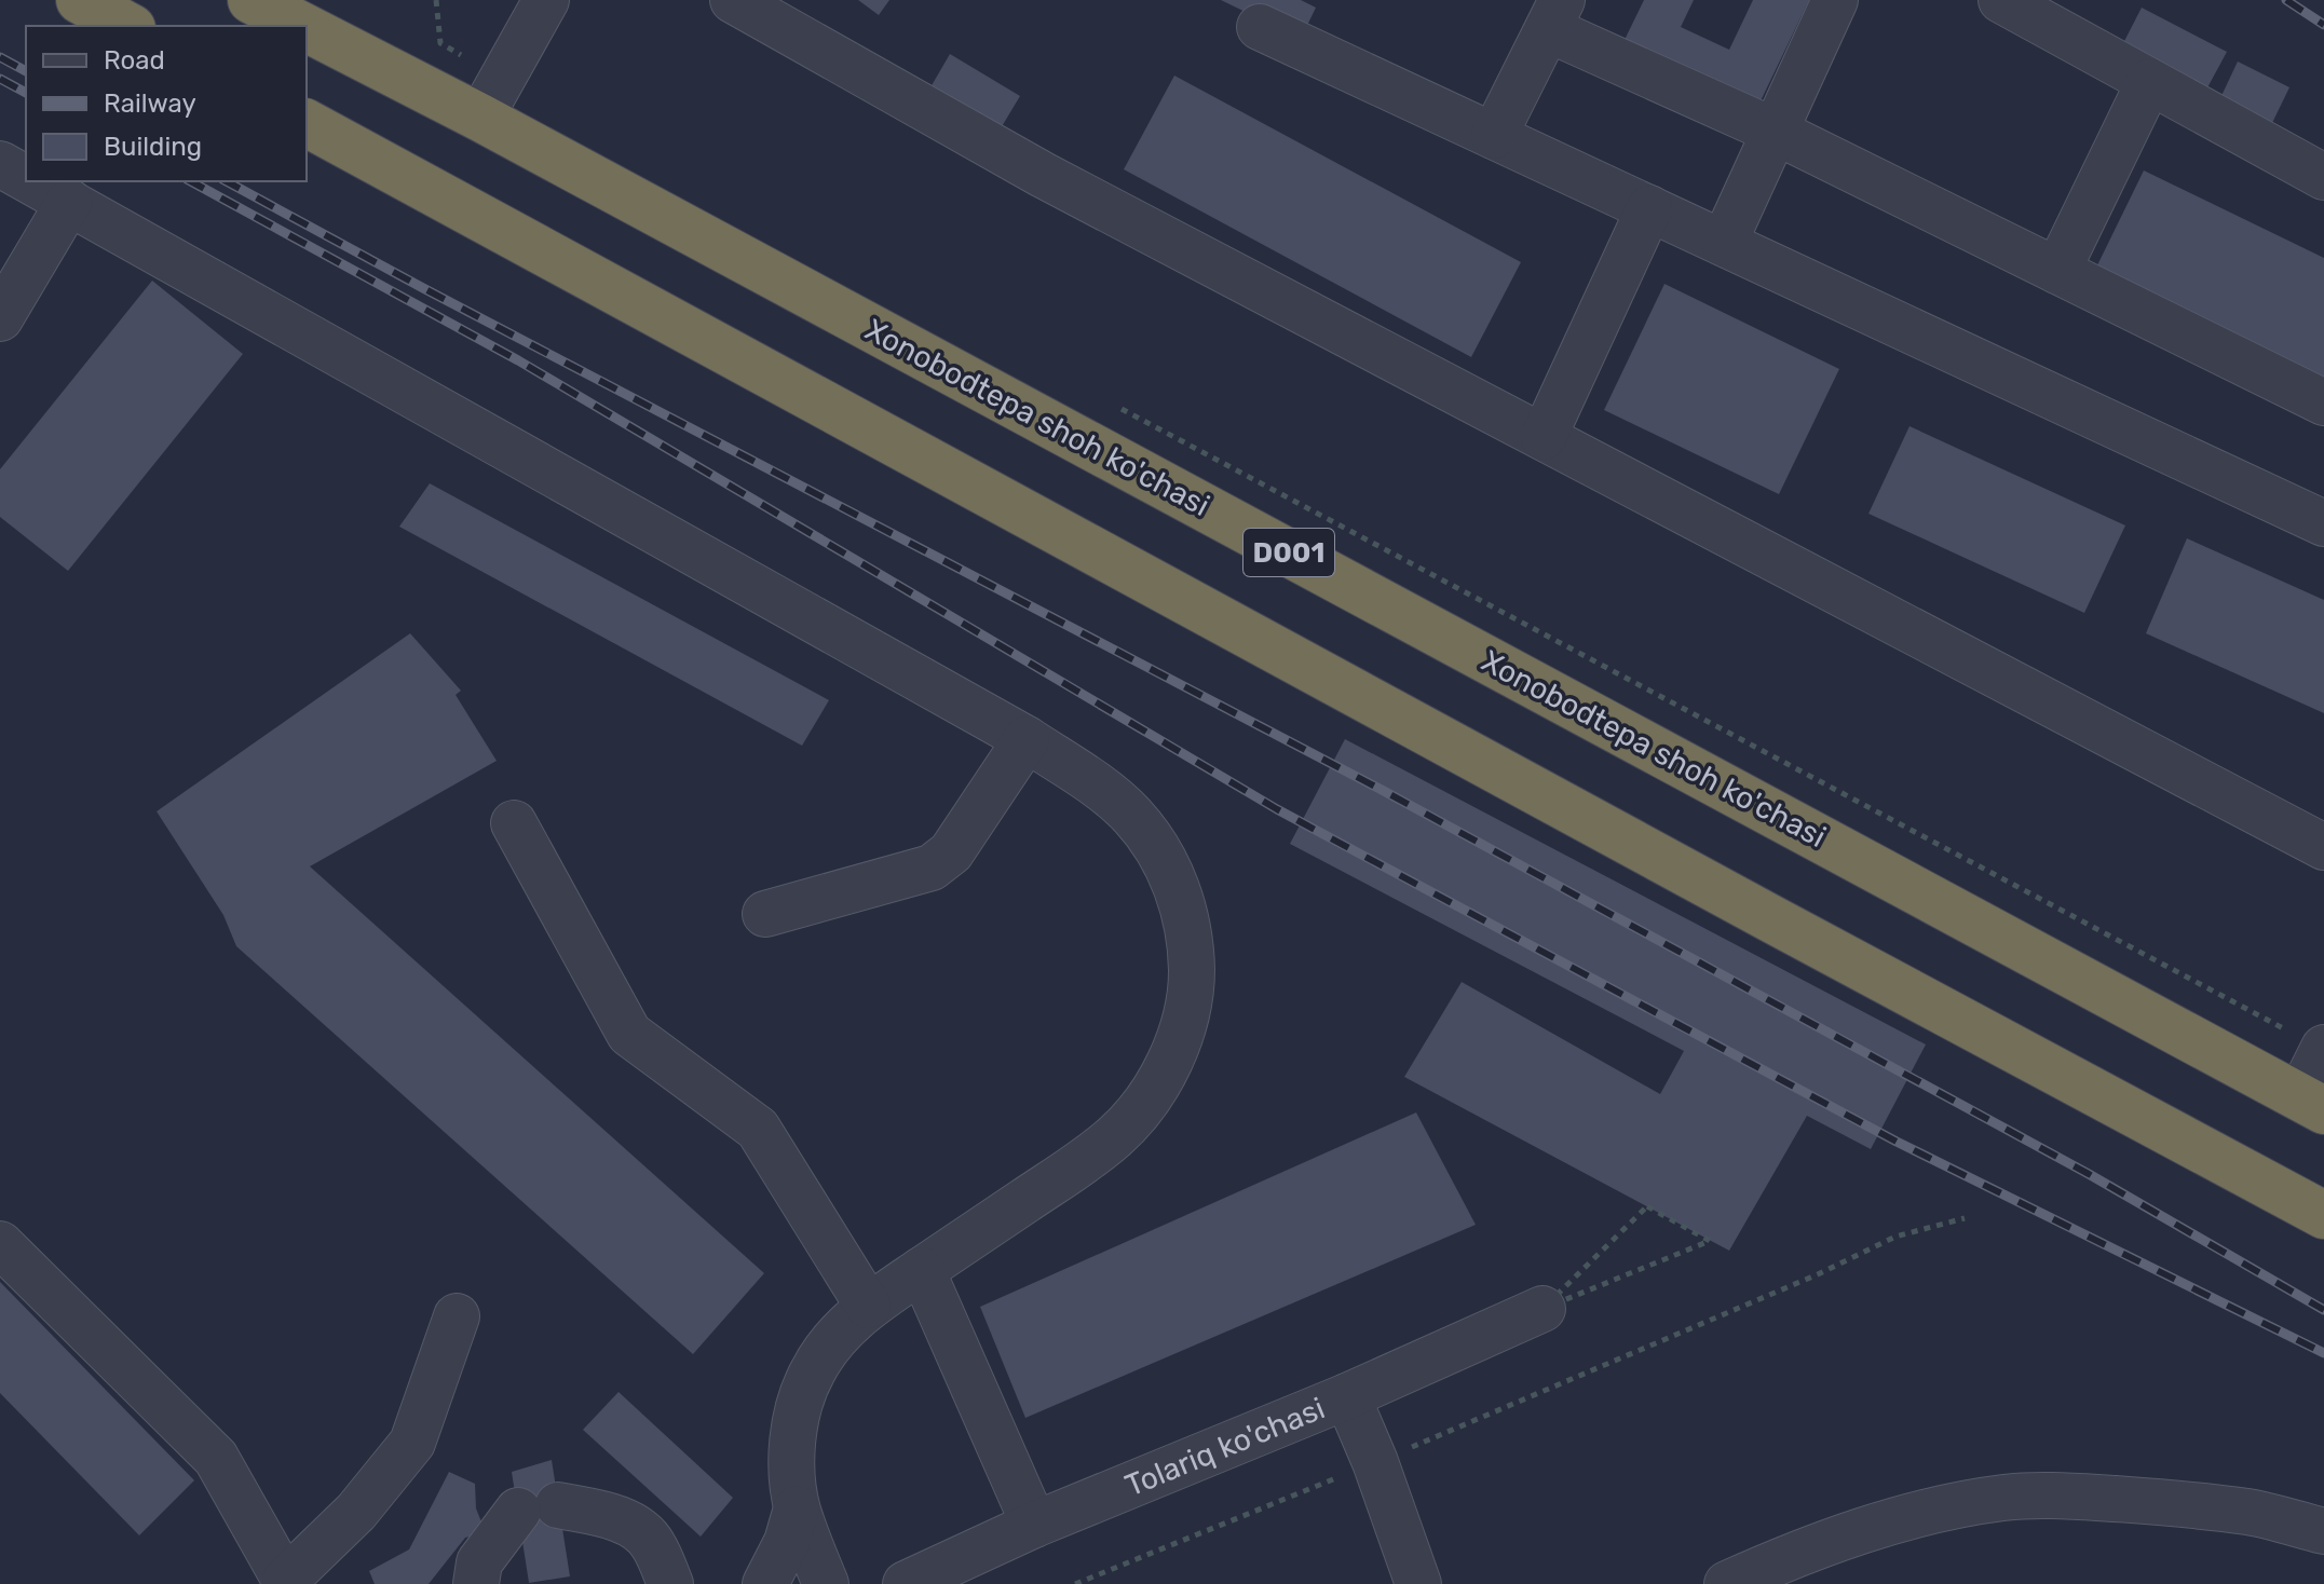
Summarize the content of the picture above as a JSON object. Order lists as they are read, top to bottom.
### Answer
{
  "streets": {
    "highway": ["Xonobodtepa shoh ko'chasi", "D001"],
    "street": ["Tolariq ko'chasi"]
  },
  "legend": ["Road", "Railway", "Building"]
}
